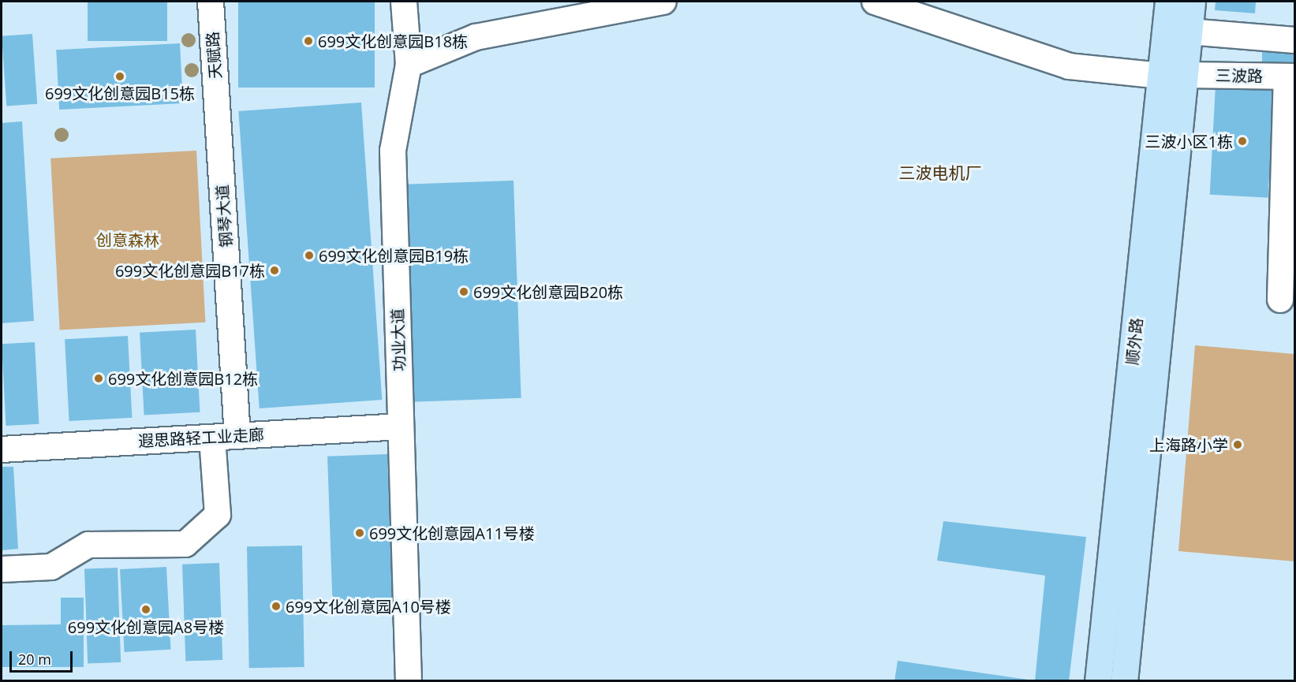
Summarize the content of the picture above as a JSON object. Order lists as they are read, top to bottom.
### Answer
{
  "streets": {
    "main road": ["顺外路"],
    "street": [
      "天赋路",
      "三波路",
      "钢琴大道",
      "功业大道",
      "遐思路轻工业走廊"
    ]
  },
  "crossings": [
    ["天赋路", "钢琴大道"],
    ["三波路", "顺外路"],
    ["钢琴大道", "遐思路轻工业走廊"],
    ["功业大道", "遐思路轻工业走廊"]
  ],
  "districts": ["三波电机厂"],
  "parks": ["创意森林"],
  "places": [
    "699文化创意园B18栋",
    "699文化创意园B15栋",
    "三波小区1栋",
    "699文化创意园B19栋",
    "699文化创意园B17栋",
    "699文化创意园B20栋",
    "699文化创意园B12栋",
    "上海路小学",
    "699文化创意园A11号楼",
    "699文化创意园A10号楼",
    "699文化创意园A8号楼"
  ],
  "scale_bar": "20 m"
}
